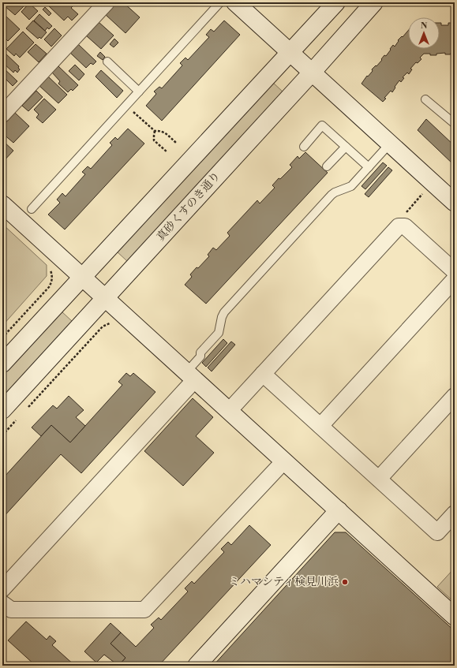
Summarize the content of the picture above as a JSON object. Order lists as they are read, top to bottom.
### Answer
{
  "streets": {
    "street": ["真砂くすのき通り"]
  },
  "places": ["ミハマシティ検見川浜"],
  "north": "top"
}
